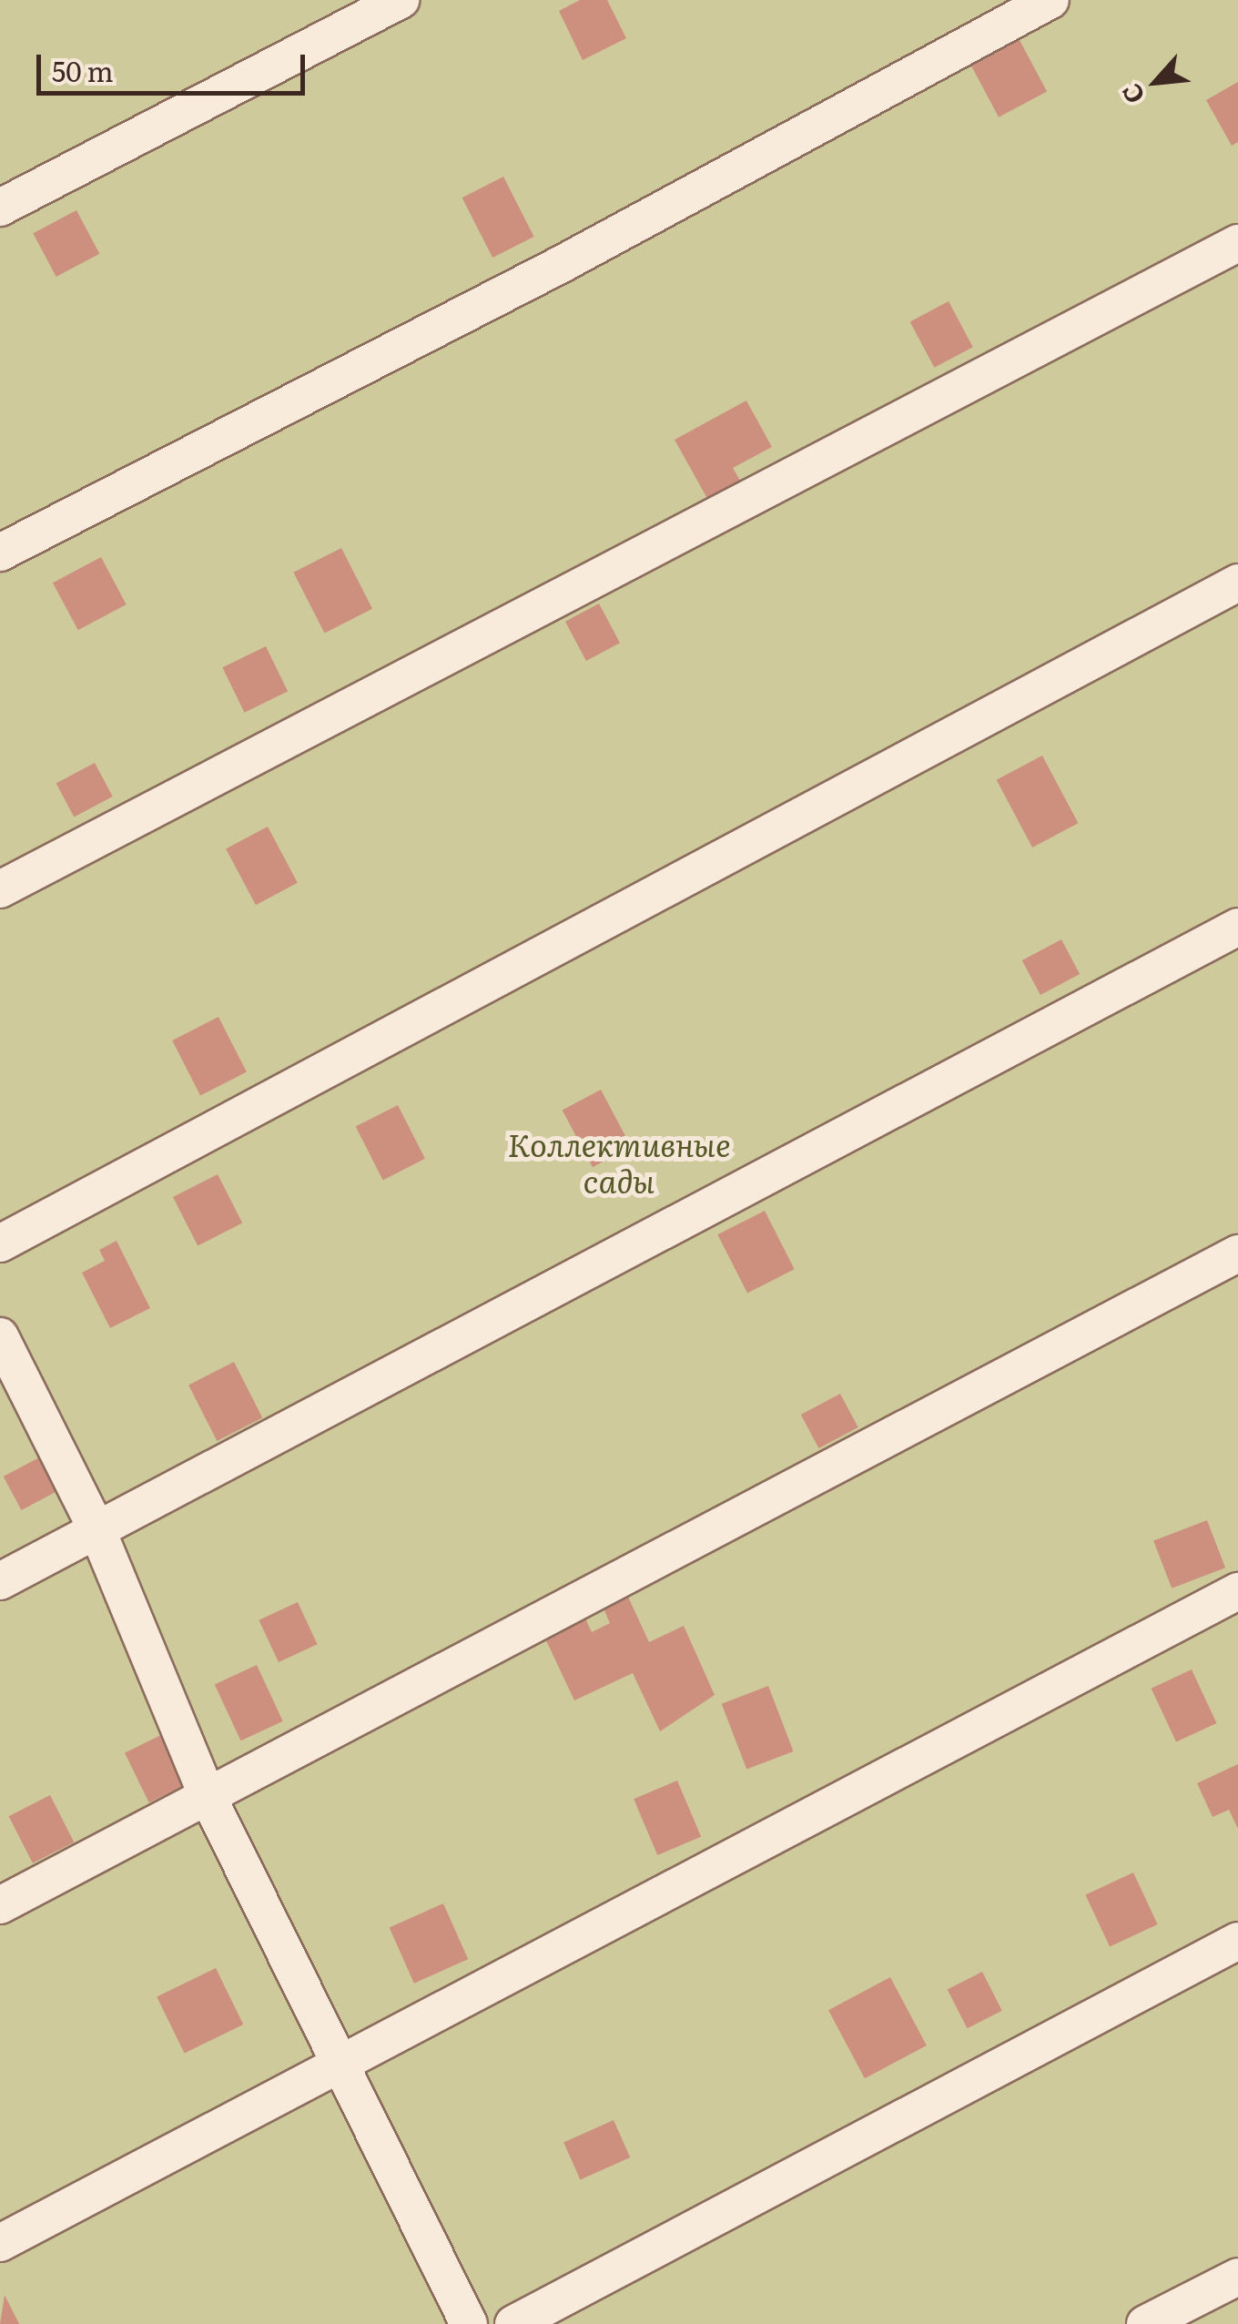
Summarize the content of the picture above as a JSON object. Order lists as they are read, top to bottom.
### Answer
{
  "parks": ["Коллективные сады"],
  "scale_bar": "50 m",
  "north": "bottom left"
}
